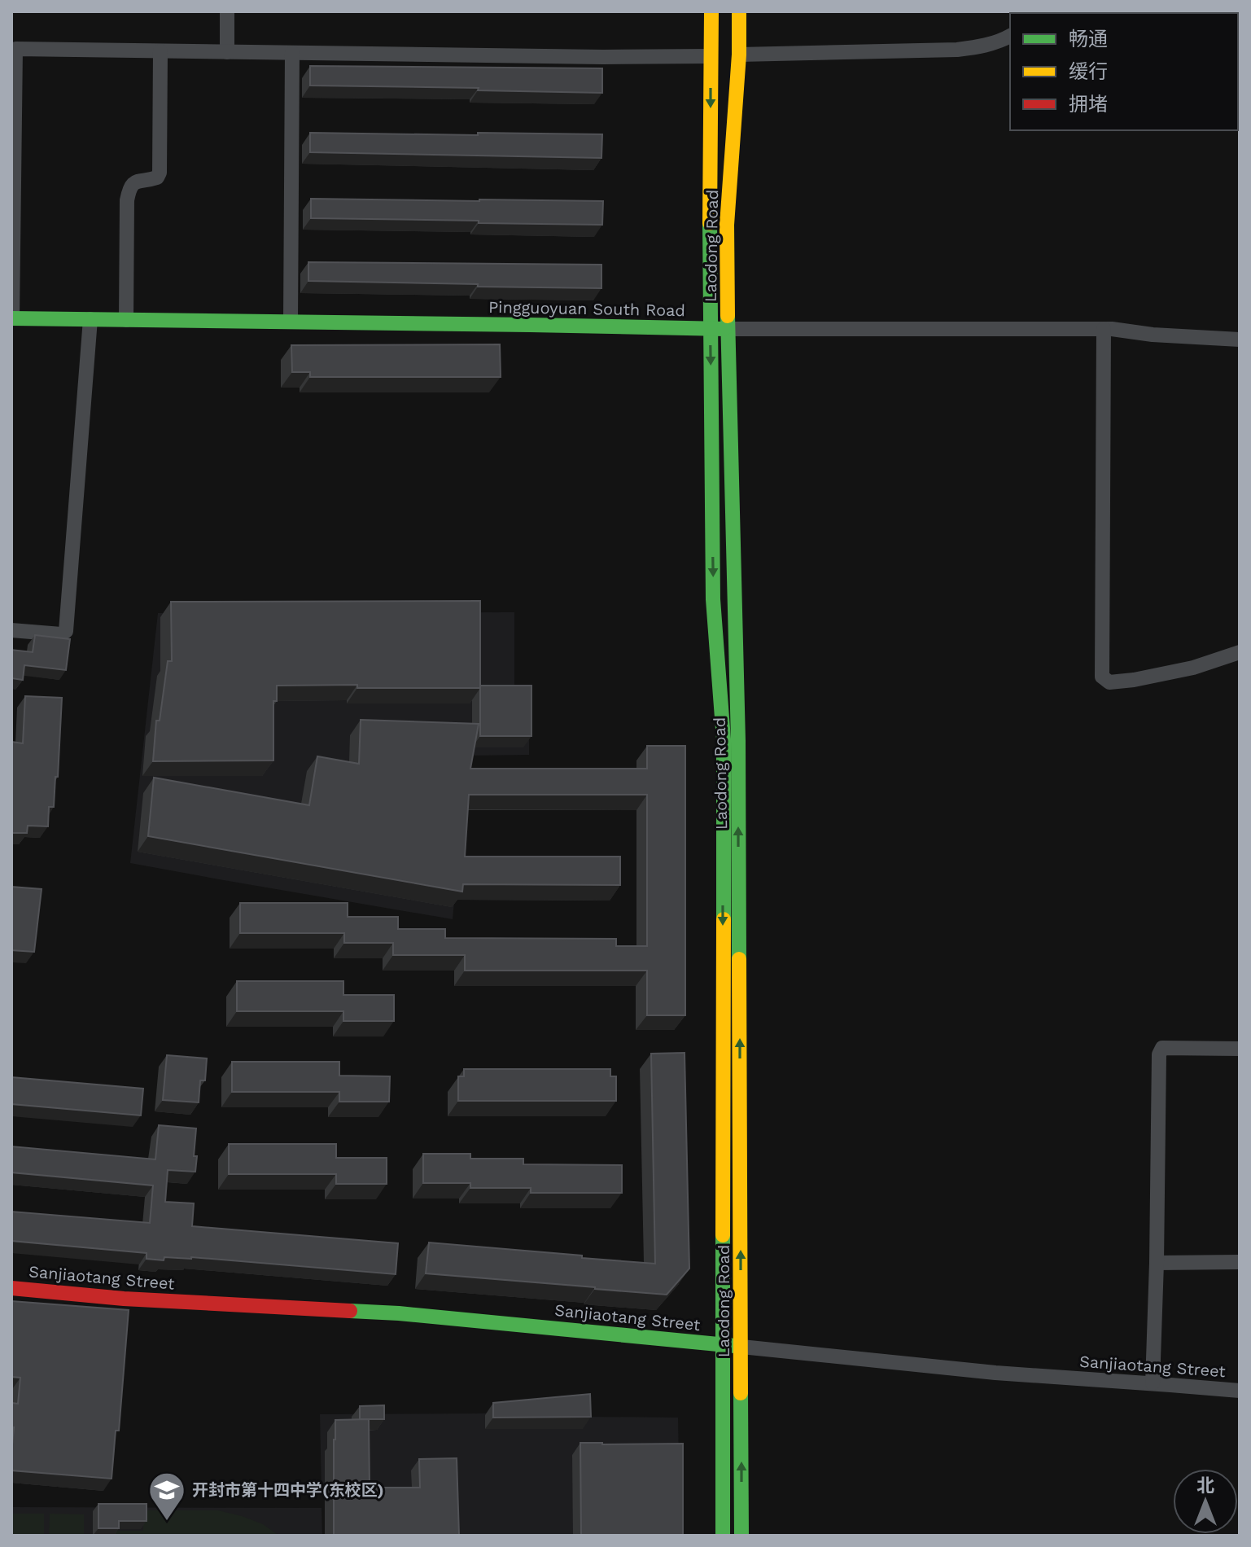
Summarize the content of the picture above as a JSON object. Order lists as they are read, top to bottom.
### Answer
{
  "streets": {
    "street": ["Laodong Road", "Pingguoyuan South Road", "Sanjiaotang Street"]
  },
  "crossings": [
    ["Laodong Road", "Pingguoyuan South Road"],
    ["Laodong Road", "Sanjiaotang Street"]
  ],
  "places": {
    "school or university": ["开封市第十四中学(东校区)"]
  },
  "legend": ["畅通", "缓行", "拥堵"],
  "north": "top"
}
